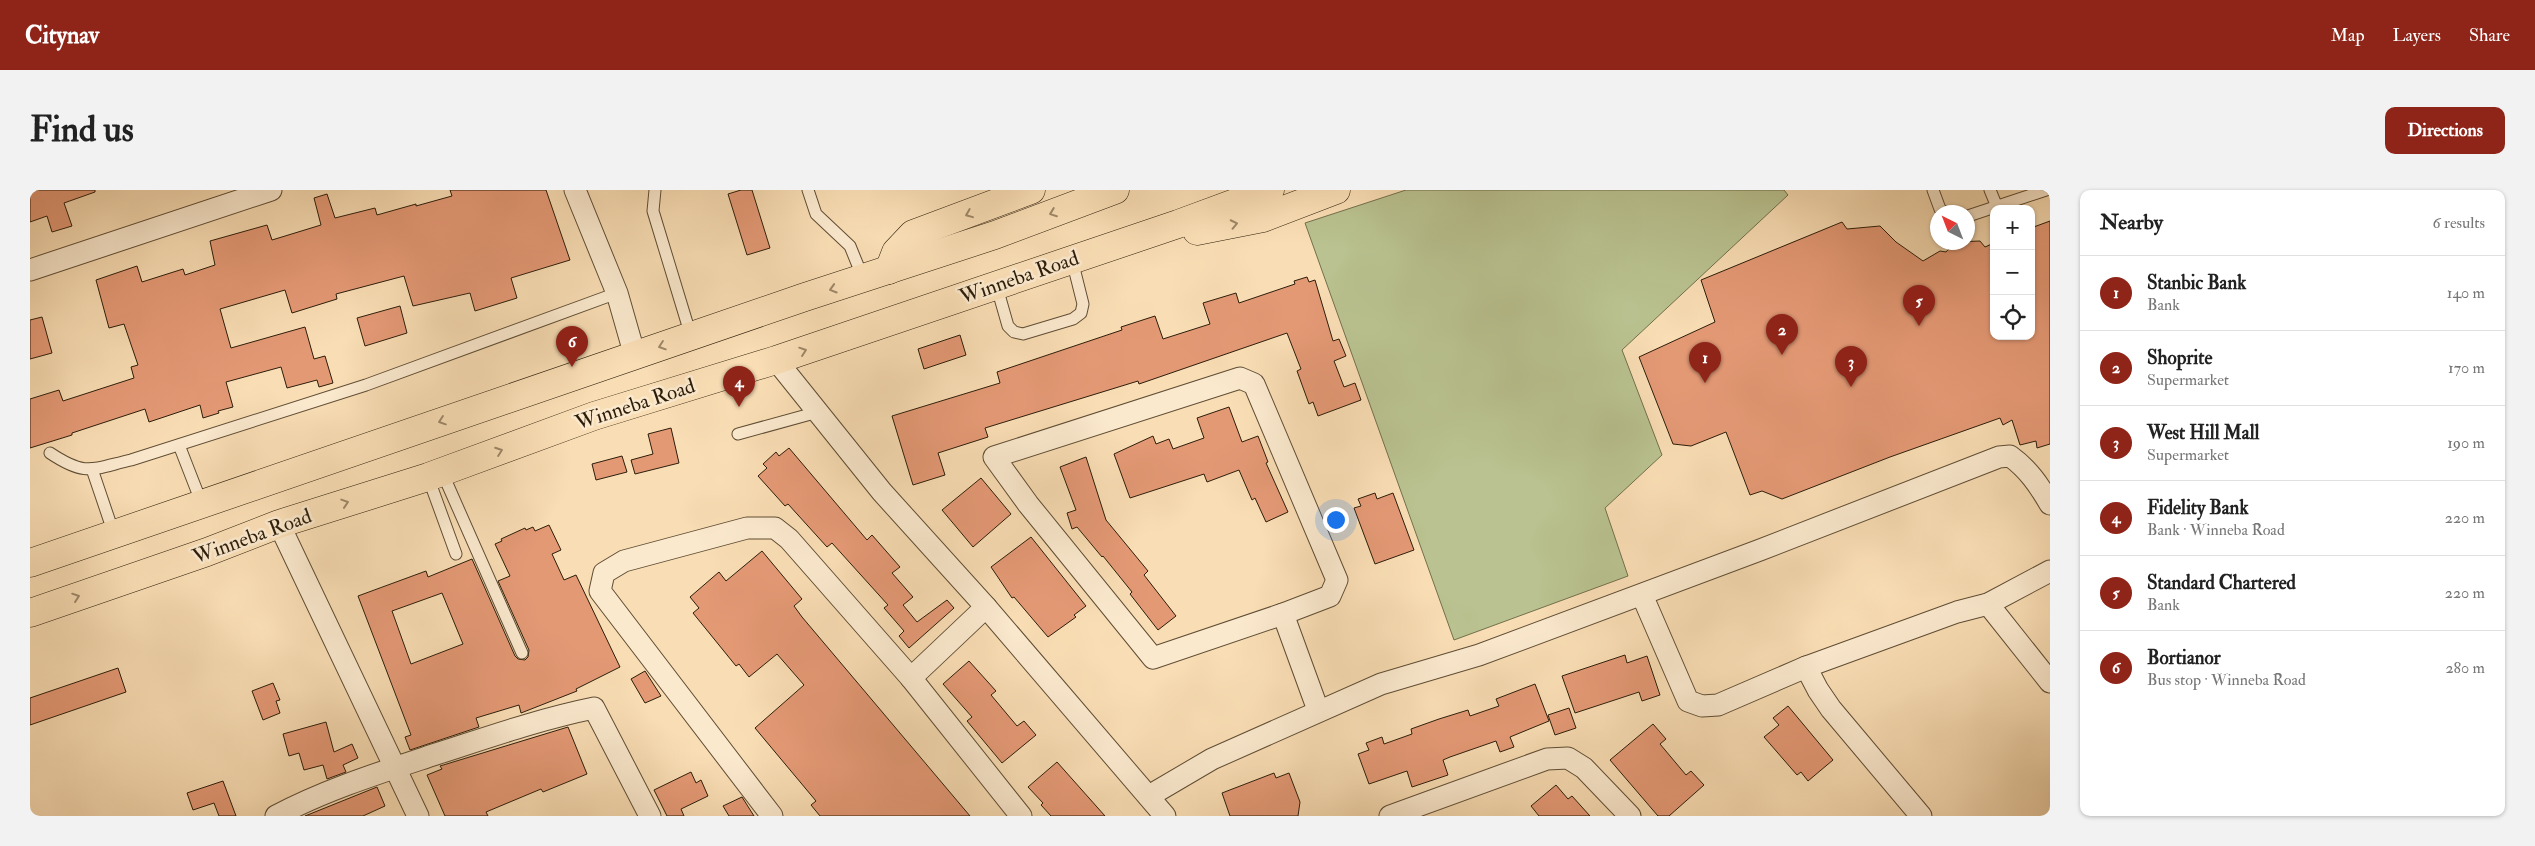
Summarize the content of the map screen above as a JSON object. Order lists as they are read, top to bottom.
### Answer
{
  "streets": {
    "highway": ["Winneba Road"]
  },
  "north": "top left",
  "page": {
    "header": "Citynav",
    "nav": ["Map", "Layers", "Share"],
    "buttons": "Directions",
    "title": "Find us",
    "heading": ["Nearby", "6 results"],
    "map_buttons": ["+", "−"],
    "list": [
      {
        "mark": "1",
        "name": "Stanbic Bank",
        "note": "Bank",
        "value": "140 m"
      },
      {
        "mark": "2",
        "name": "Shoprite",
        "note": "Supermarket",
        "value": "170 m"
      },
      {
        "mark": "3",
        "name": "West Hill Mall",
        "note": "Supermarket",
        "value": "190 m"
      },
      {
        "mark": "4",
        "name": "Fidelity Bank",
        "note": "Bank · Winneba Road",
        "value": "220 m"
      },
      {
        "mark": "5",
        "name": "Standard Chartered",
        "note": "Bank",
        "value": "220 m"
      },
      {
        "mark": "6",
        "name": "Bortianor",
        "note": "Bus stop · Winneba Road",
        "value": "280 m"
      }
    ],
    "pins": [
      "5",
      "2",
      "6",
      "1",
      "3",
      "4"
    ]
  }
}
